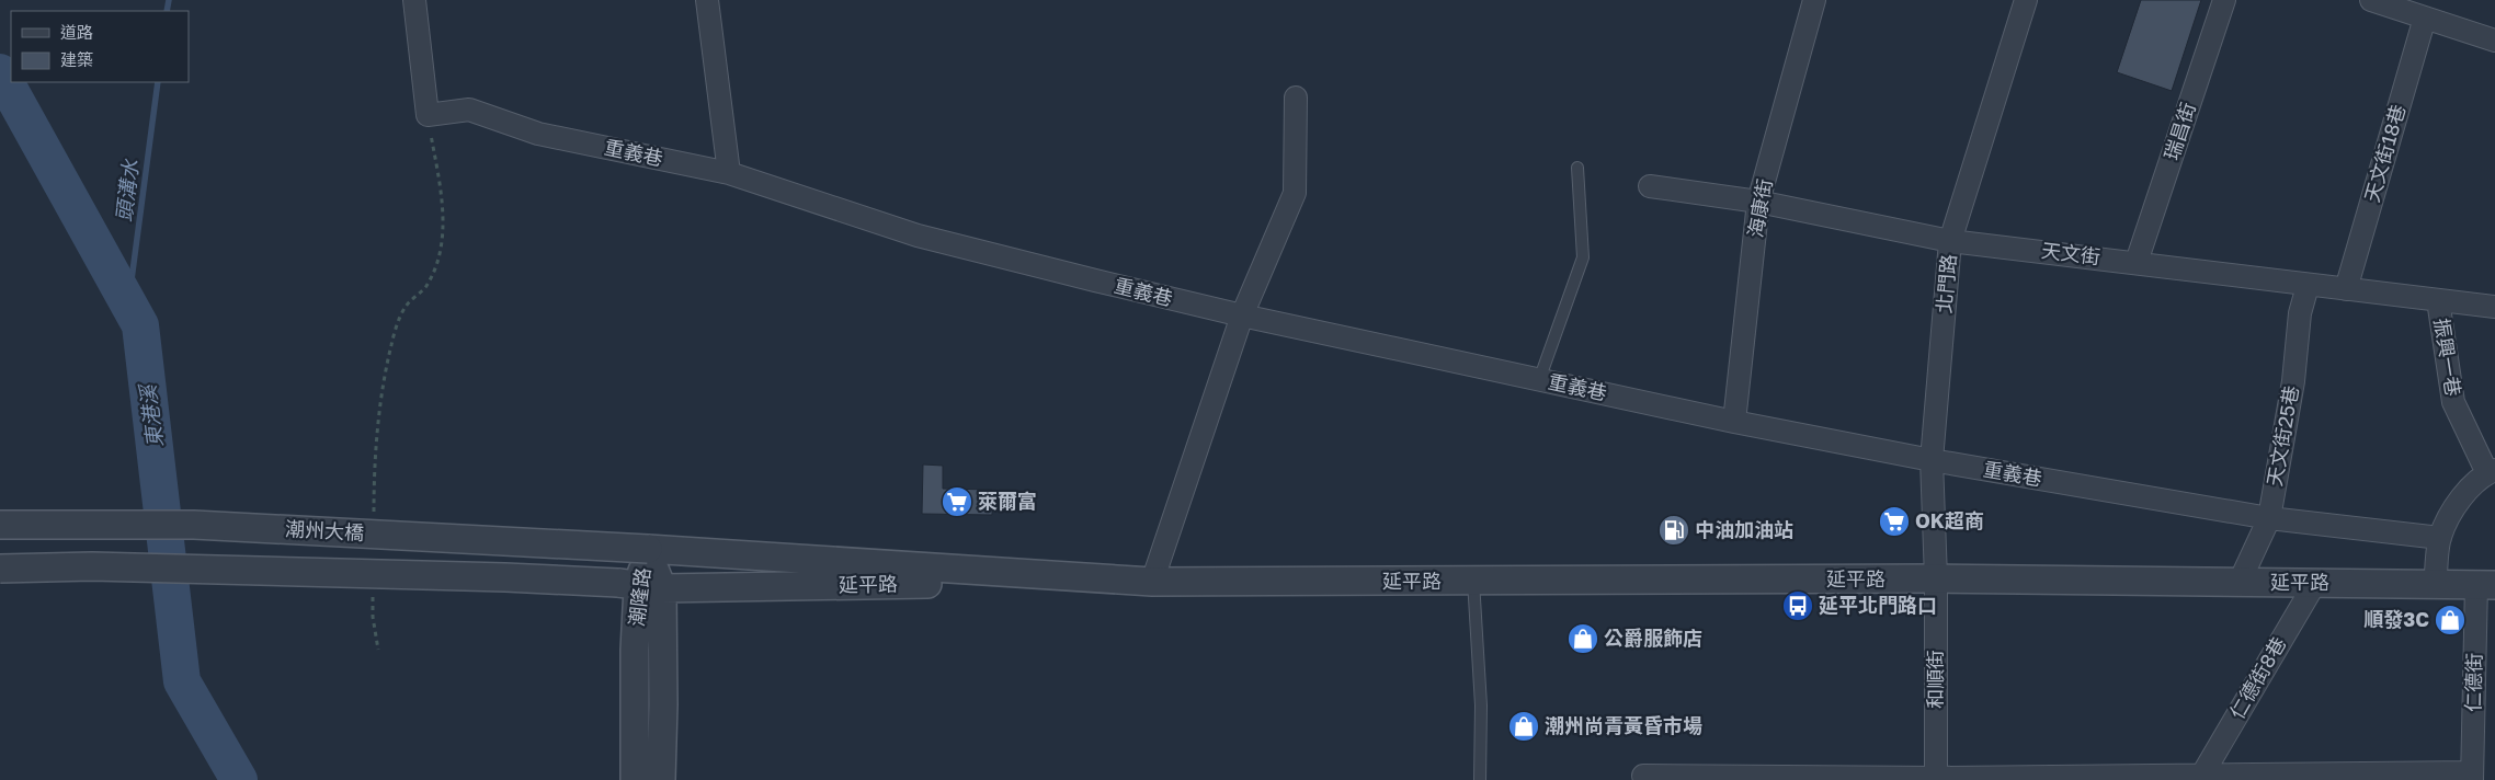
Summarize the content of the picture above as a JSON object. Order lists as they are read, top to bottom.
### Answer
{
  "streets": {
    "street": [
      "瑞昌街",
      "重義巷",
      "天文街18巷",
      "海康街",
      "天文街",
      "北門路",
      "振興一巷",
      "天文街25巷",
      "潮州大橋",
      "延平路",
      "潮隆路",
      "仁德街8巷",
      "和順街",
      "仁德街"
    ]
  },
  "crossings": [
    ["瑞昌街", "天文街"],
    ["重義巷", "海康街"],
    ["重義巷", "北門路"],
    ["重義巷", "天文街25巷"],
    ["天文街18巷", "天文街"],
    ["海康街", "天文街"],
    ["天文街", "北門路"],
    ["天文街", "振興一巷"],
    ["天文街", "天文街25巷"],
    ["北門路", "延平路"],
    ["北門路", "和順街"],
    ["天文街25巷", "延平路"],
    ["潮州大橋", "延平路"],
    ["潮州大橋", "潮隆路"],
    ["延平路", "潮隆路"],
    ["延平路", "仁德街8巷"],
    ["延平路", "和順街"],
    ["延平路", "仁德街"]
  ],
  "water": ["頭溝水", "東港溪"],
  "places": {
    "supermarket": ["萊爾富", "OK超商"],
    "fuel station": ["中油加油站"],
    "bus stop": ["延平北門路口"],
    "shop": ["順發3C", "公爵服飾店", "潮州尚青黃昏市場"]
  },
  "legend": ["道路", "建築"]
}
